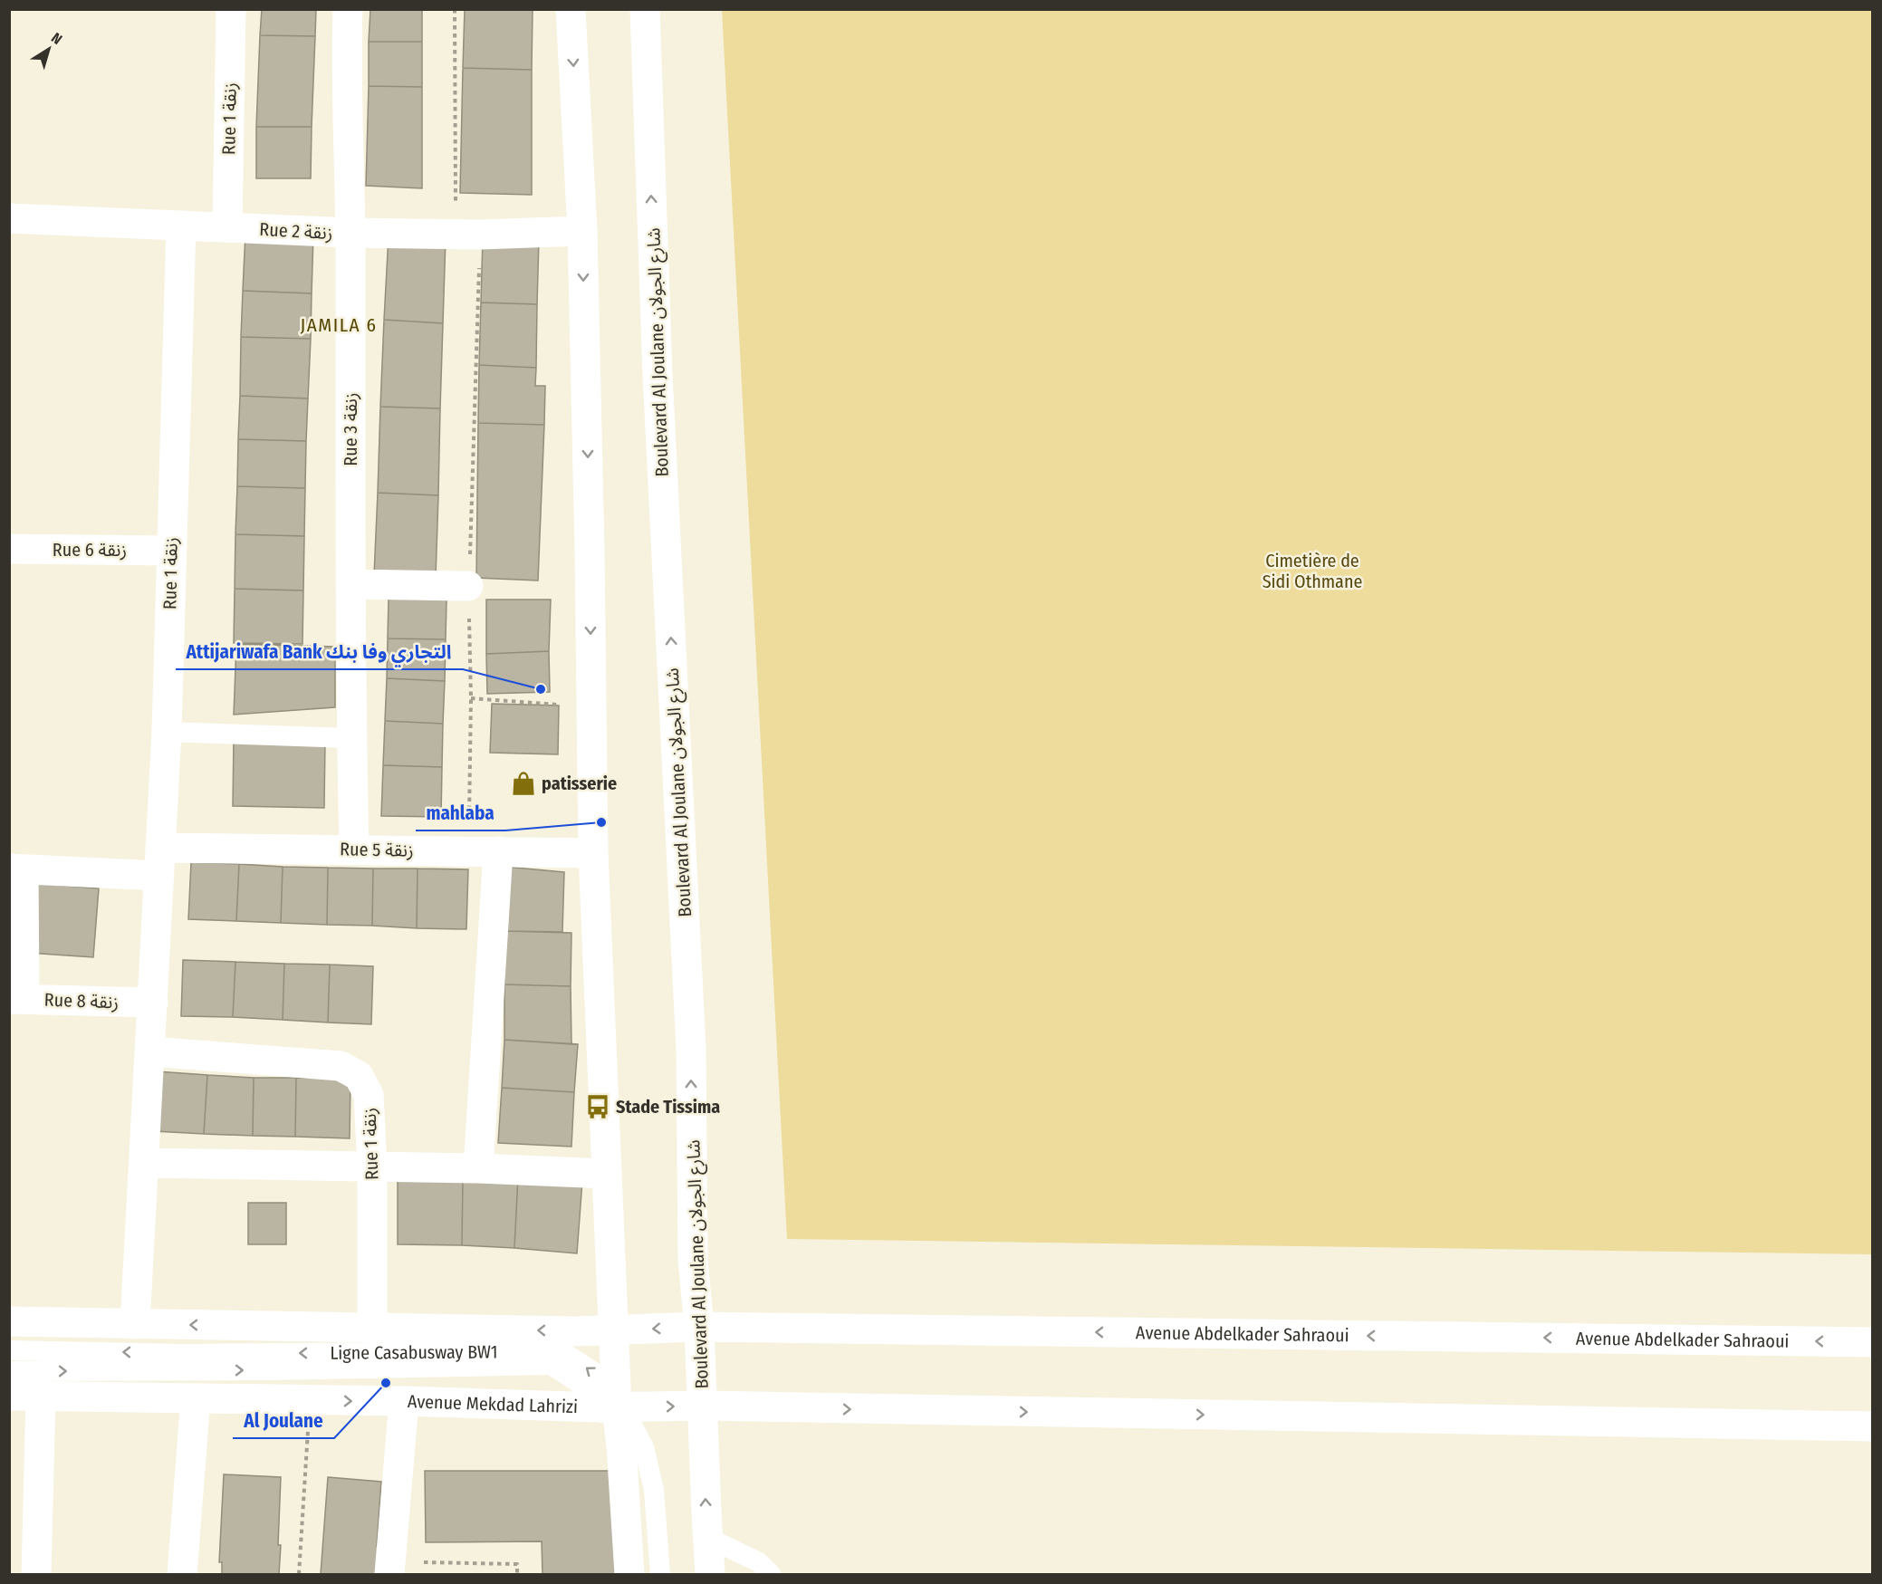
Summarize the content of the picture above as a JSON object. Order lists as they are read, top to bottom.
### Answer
{
  "streets": {
    "main road": [
      "Rue 1 زنقة",
      "Rue 2 زنقة",
      "Boulevard Al Joulane شارع الجولان",
      "Rue 3 زنقة",
      "Rue 6 زنقة",
      "Rue 5 زنقة",
      "Rue 8 زنقة",
      "Avenue Abdelkader Sahraoui",
      "Avenue Mekdad Lahrizi"
    ],
    "lane": ["Ligne Casabusway BW1"]
  },
  "crossings": [
    ["Rue 1 زنقة", "Rue 2 زنقة"],
    ["Rue 1 زنقة", "Rue 6 زنقة"],
    ["Rue 1 زنقة", "Rue 5 زنقة"],
    ["Rue 1 زنقة", "Rue 8 زنقة"],
    ["Rue 2 زنقة", "Rue 3 زنقة"],
    ["Boulevard Al Joulane شارع الجولان", "Avenue Abdelkader Sahraoui"],
    ["Rue 3 زنقة", "Rue 5 زنقة"],
    ["Ligne Casabusway BW1", "Avenue Mekdad Lahrizi"]
  ],
  "districts": ["JAMILA 6"],
  "parks": ["Cimetière de Sidi Othmane"],
  "places": {
    "other": ["Attijariwafa Bank التجاري وفا بنك", "mahlaba", "Al Joulane"],
    "shop": ["patisserie"],
    "bus stop": ["Stade Tissima"]
  },
  "north": "top right"
}
